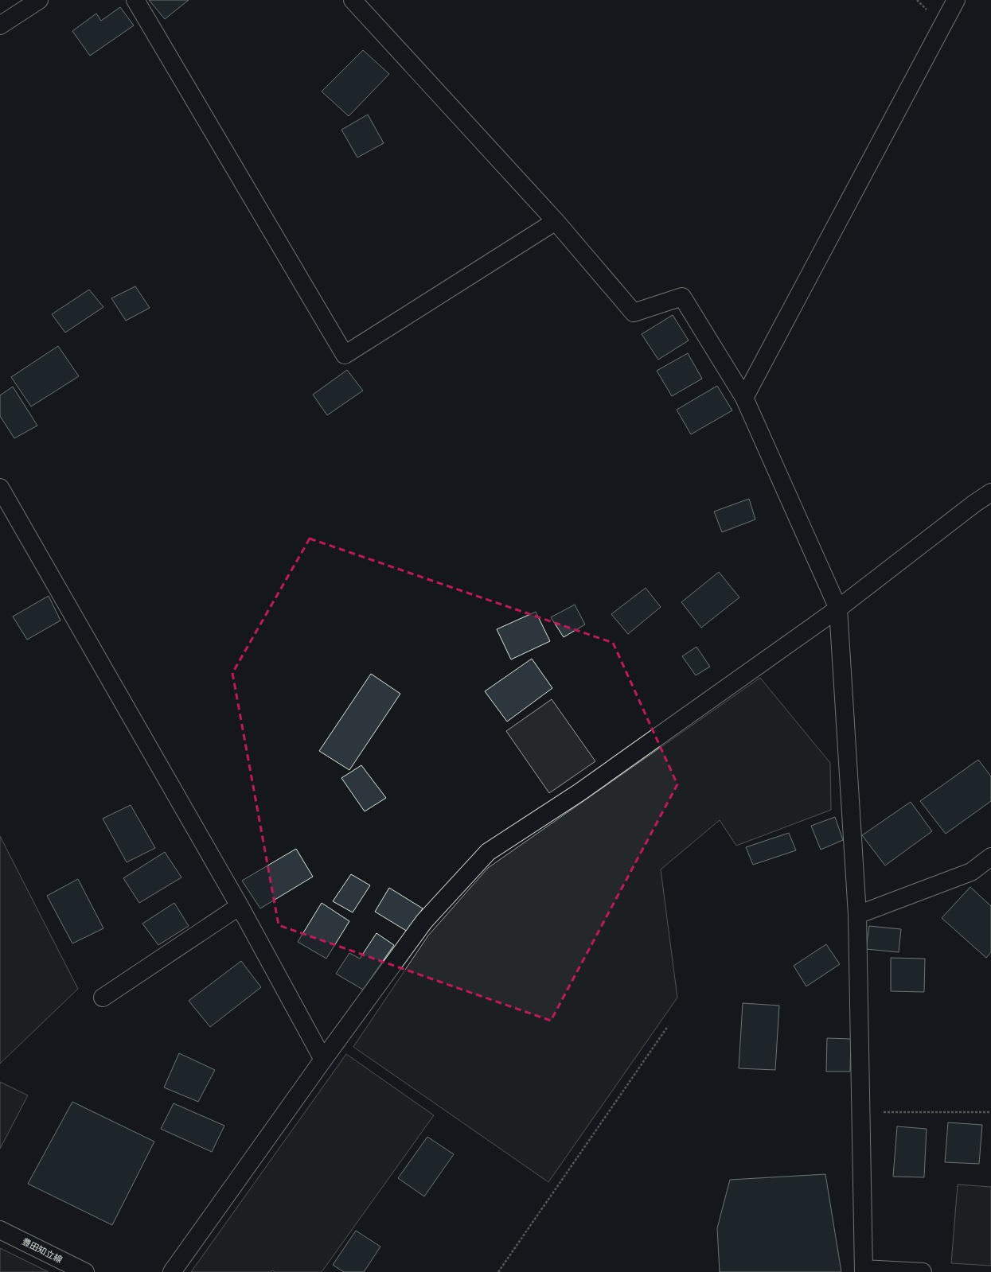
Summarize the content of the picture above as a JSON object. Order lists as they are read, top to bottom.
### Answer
{
  "streets": {
    "street": ["豊田知立線"]
  }
}
